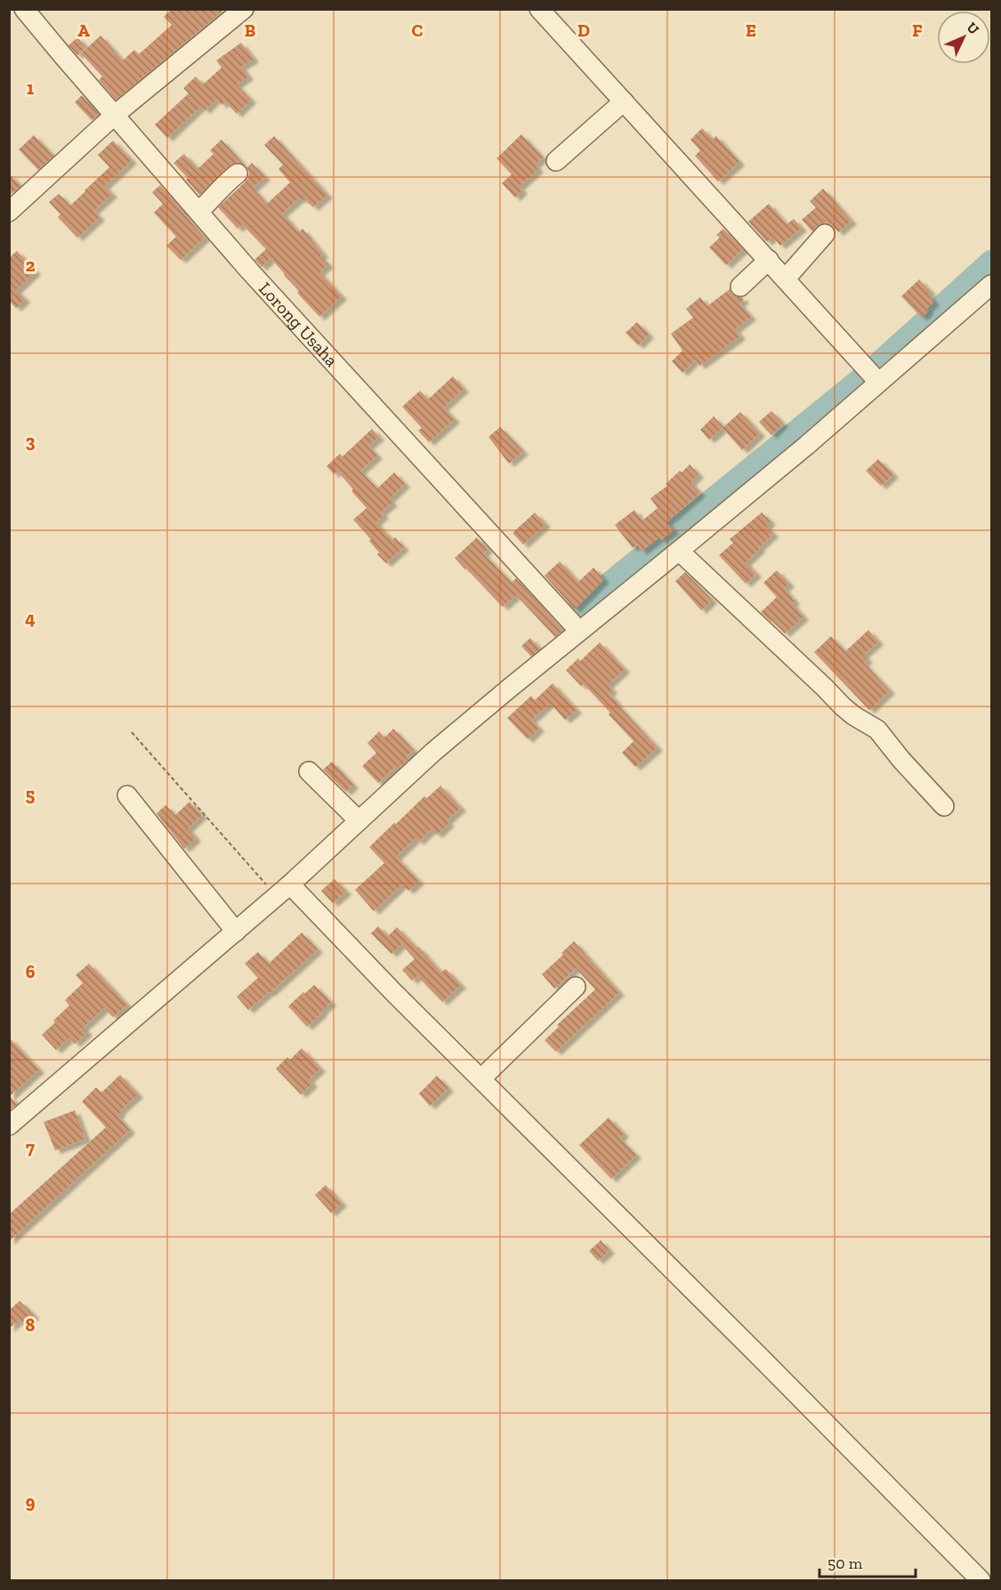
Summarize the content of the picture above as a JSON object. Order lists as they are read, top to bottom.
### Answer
{
  "streets": {
    "street": ["Lorong Usaha"]
  },
  "scale_bar": "50 m",
  "north": "top right",
  "grid": {
    "columns": [
      "A",
      "B",
      "C",
      "D",
      "E",
      "F"
    ],
    "rows": [
      "1",
      "2",
      "3",
      "4",
      "5",
      "6",
      "7",
      "8",
      "9"
    ]
  }
}
